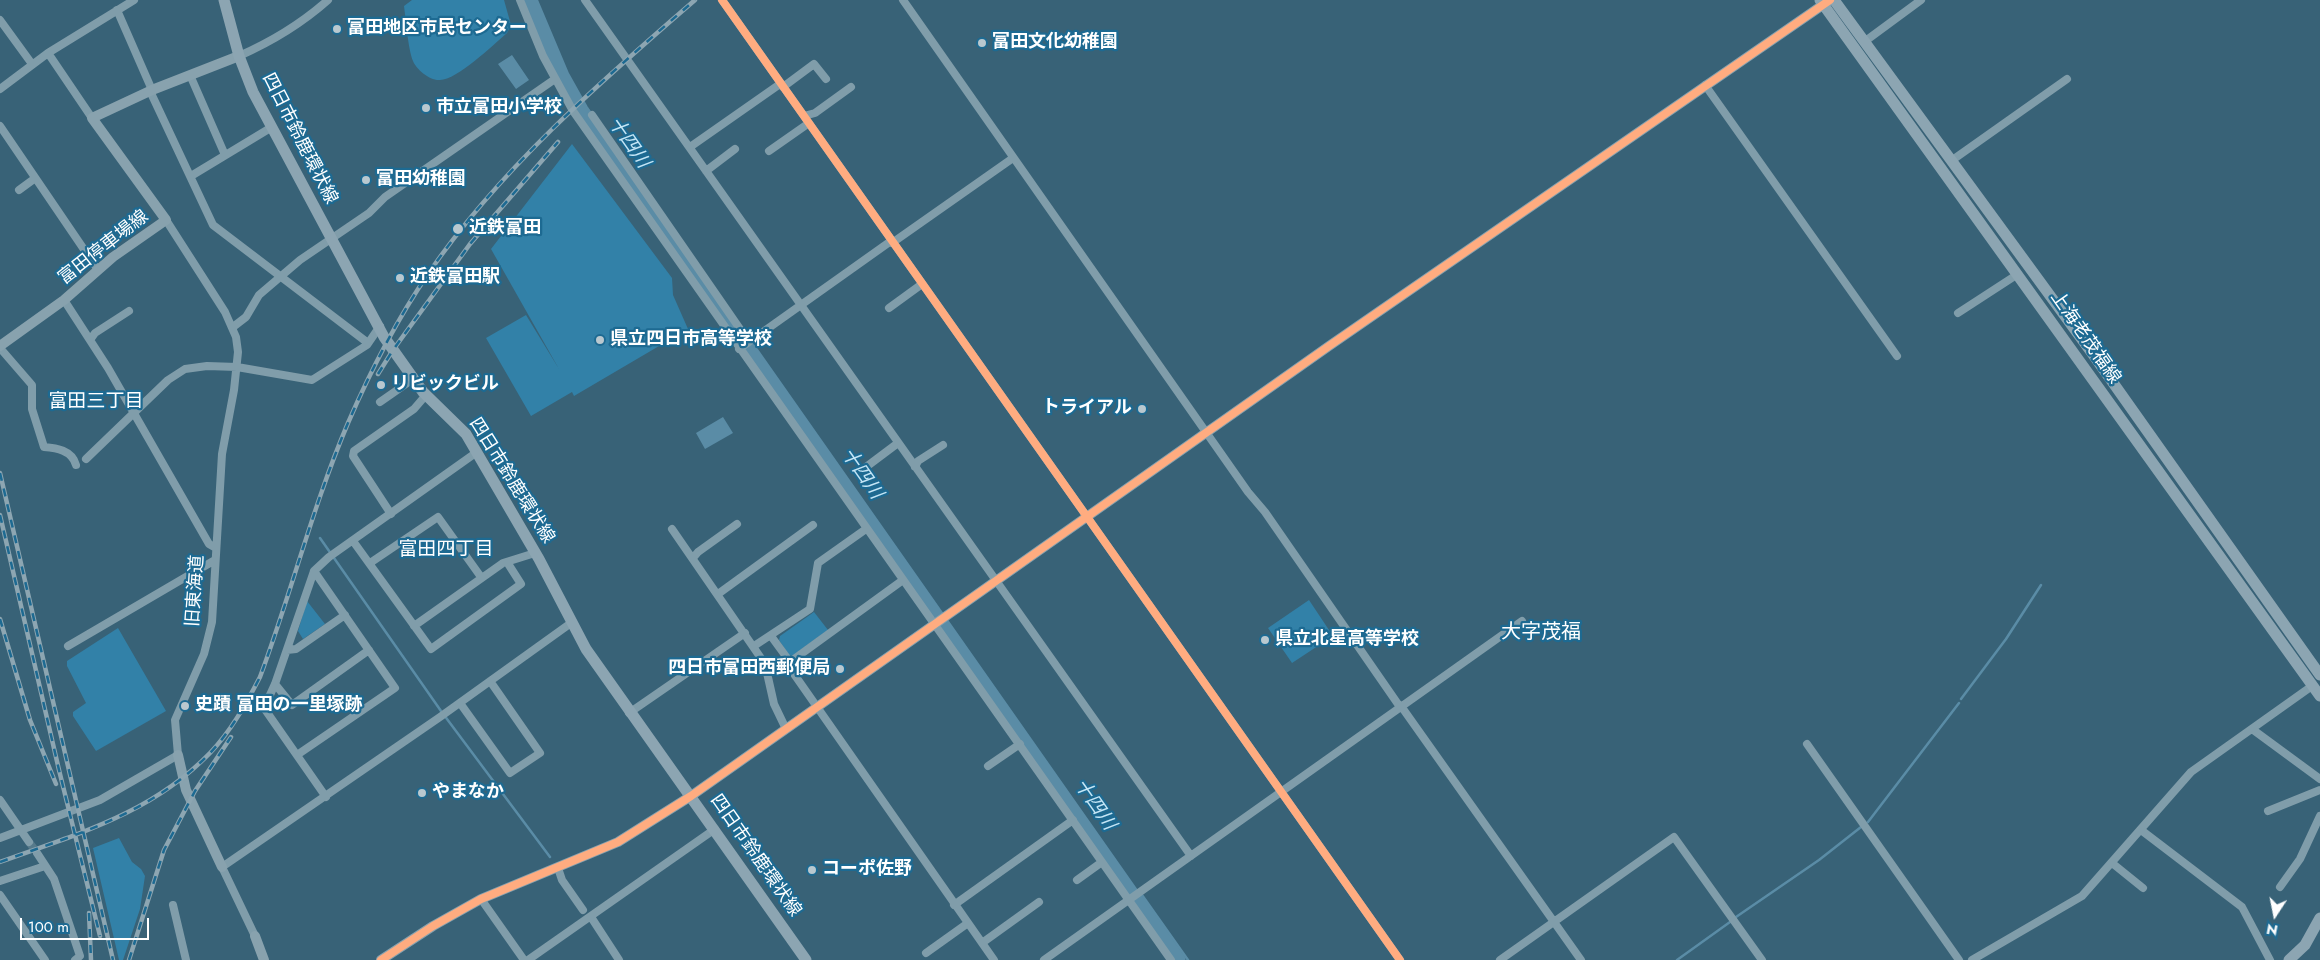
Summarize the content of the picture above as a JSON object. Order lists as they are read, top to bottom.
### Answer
{
  "streets": {
    "main road": ["四日市鈴鹿環状線", "上海老茂福線"],
    "street": ["富田停車場線", "旧東海道"]
  },
  "crossings": [
    ["富田停車場線", "旧東海道"]
  ],
  "districts": ["富田三丁目", "富田四丁目", "大字茂福"],
  "water": ["十四川"],
  "places": [
    "富田地区市民センター",
    "富田文化幼稚園",
    "市立富田小学校",
    "富田幼稚園",
    "近鉄富田",
    "近鉄富田駅",
    "県立四日市高等学校",
    "リビックビル",
    "トライアル",
    "県立北星高等学校",
    "四日市富田西郵便局",
    "史蹟 富田の一里塚跡",
    "やまなか",
    "コーポ佐野"
  ],
  "scale_bar": "100 m",
  "north": "bottom"
}
